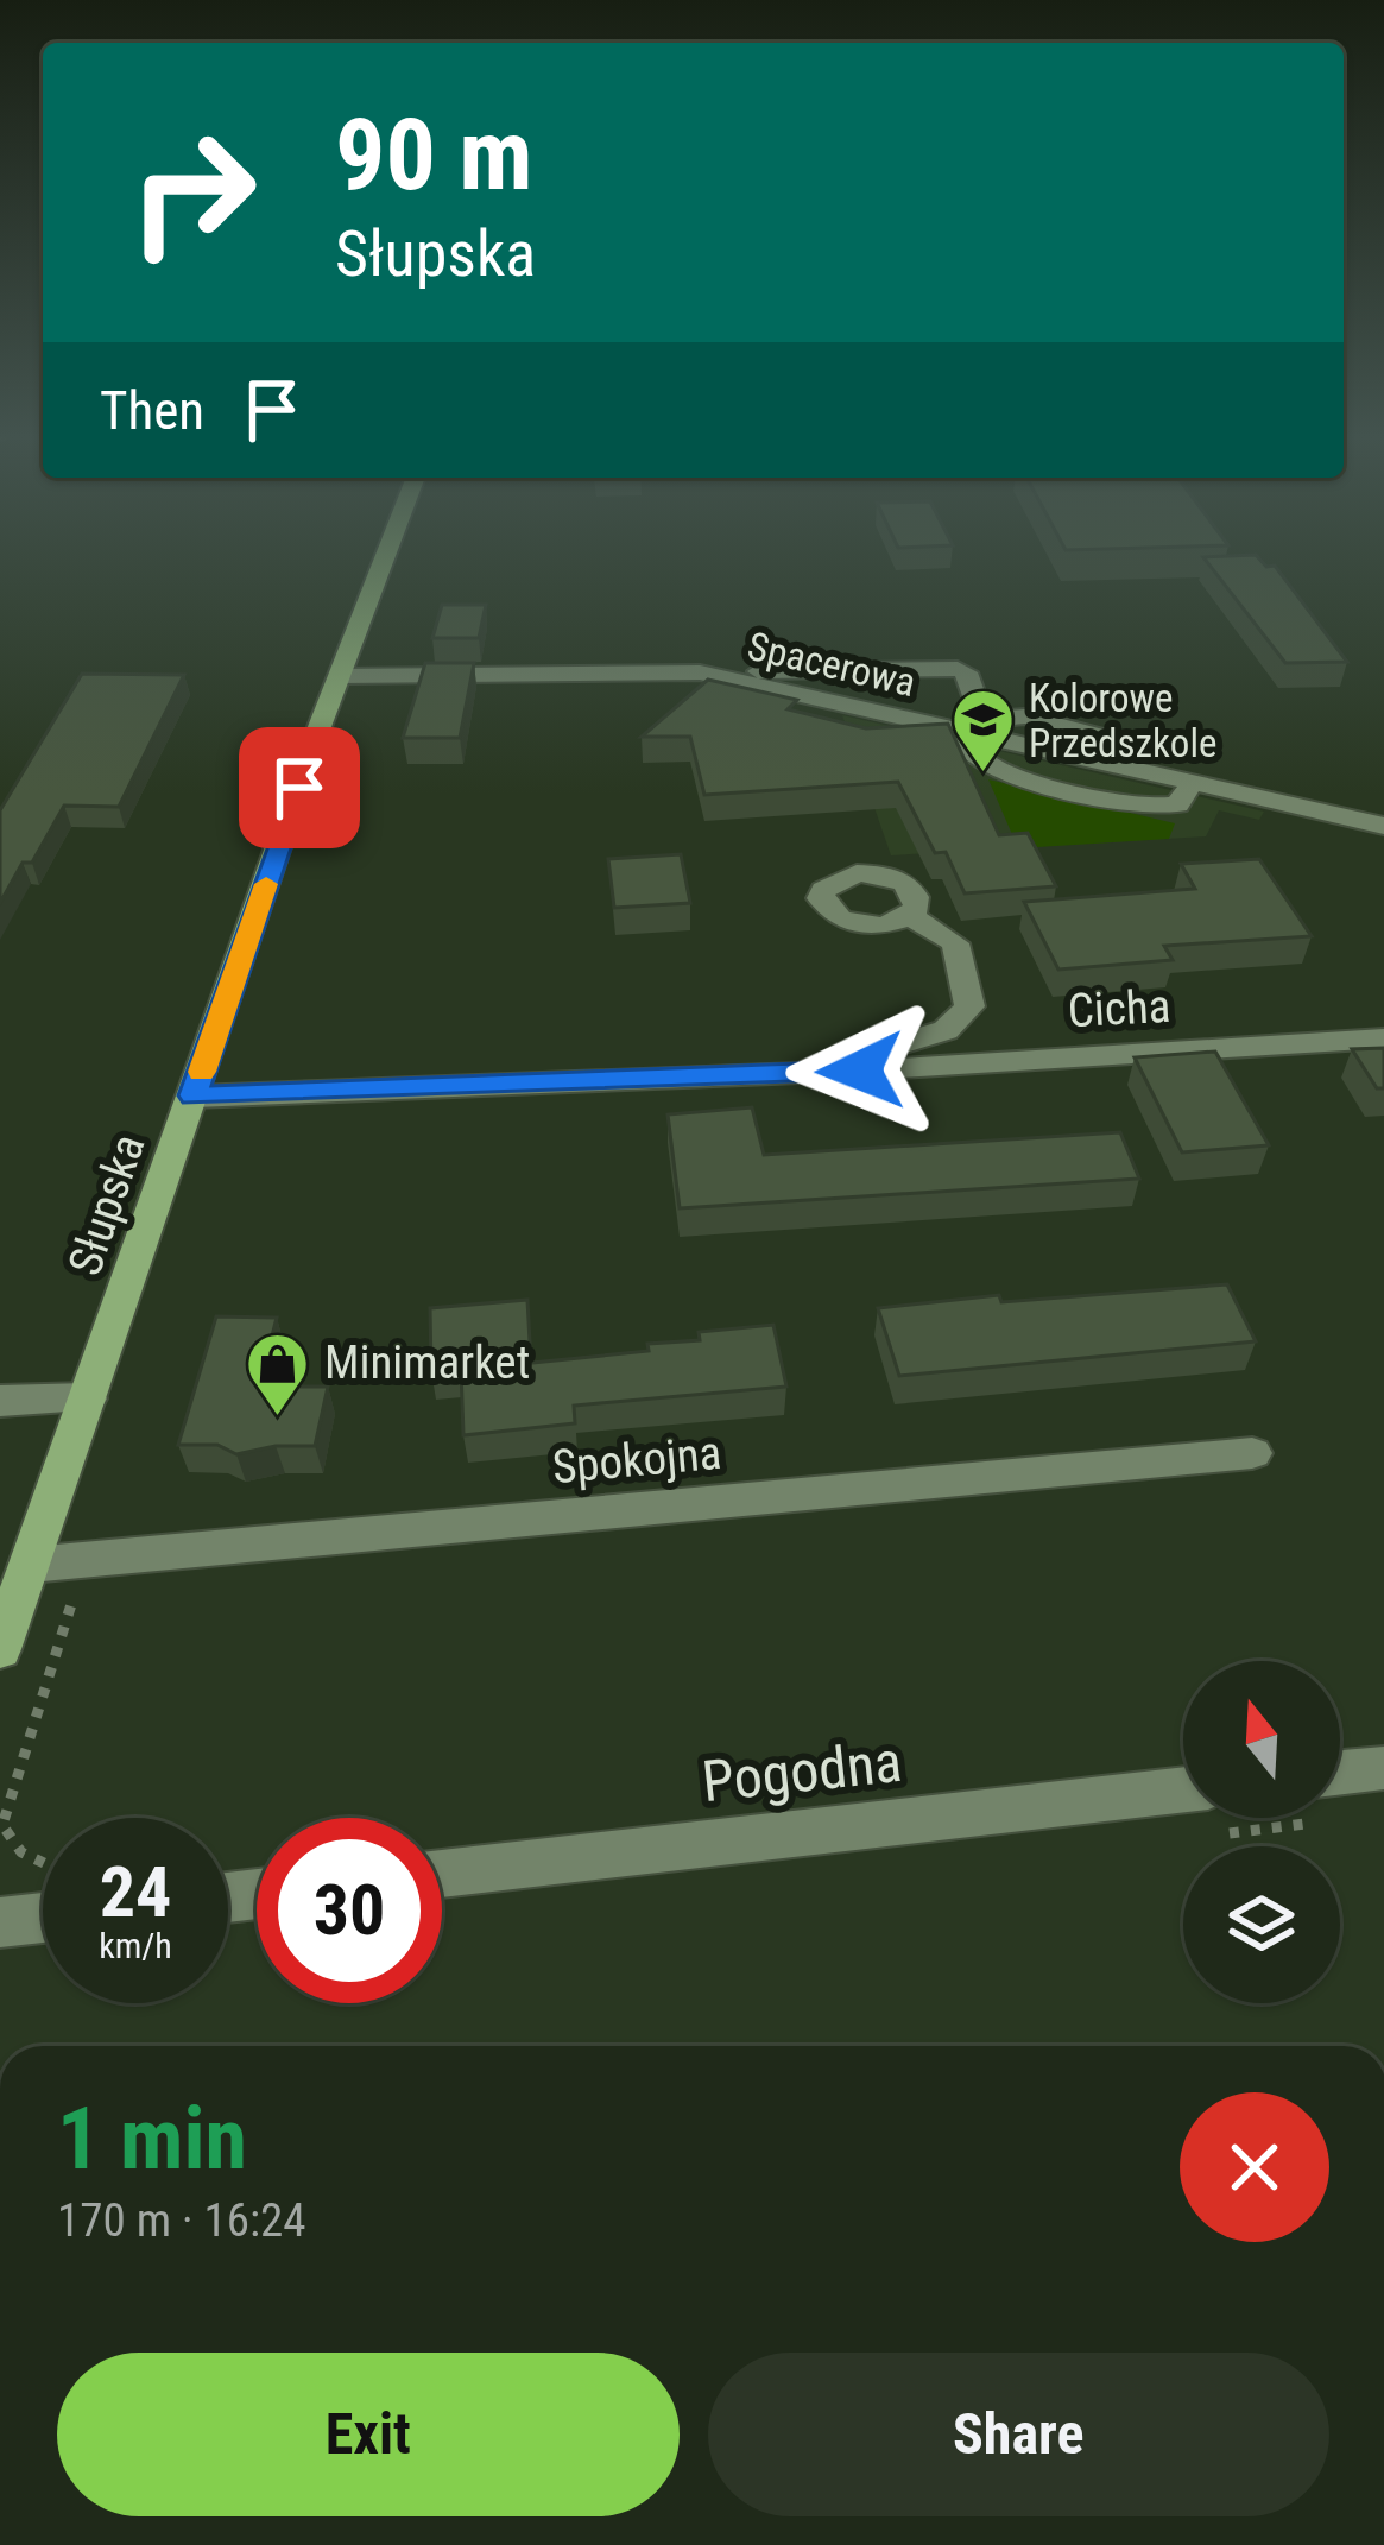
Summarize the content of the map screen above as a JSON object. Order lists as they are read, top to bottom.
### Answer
{
  "streets": {
    "main road": ["Słupska"],
    "street": [
      "Spacerowa",
      "Cicha",
      "Spokojna",
      "Pogodna"
    ]
  },
  "crossings": [
    ["Spacerowa", "Słupska"],
    ["Cicha", "Słupska"],
    ["Słupska", "Spokojna"]
  ],
  "places": {
    "school or university": ["Kolorowe Przedszkole"],
    "shop": ["Minimarket"]
  },
  "north": "top",
  "page": {
    "turn": ["90 m", "Słupska"],
    "then": "Then",
    "speed": "24 km/h",
    "limit": "30",
    "heading": ["1 min", "170 m · 16:24"],
    "buttons": ["Exit", "Share"]
  }
}
